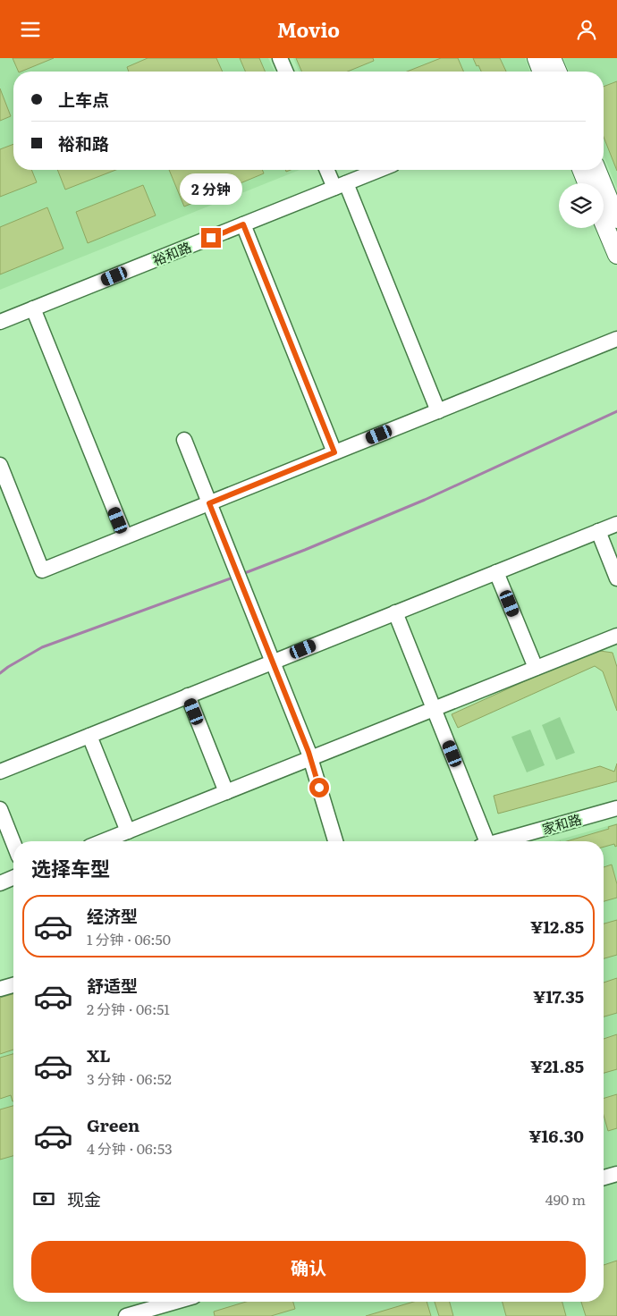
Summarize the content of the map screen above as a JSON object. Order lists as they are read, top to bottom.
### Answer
{
  "streets": {
    "street": ["裕和路", "家和路"]
  },
  "page": {
    "header": "Movio",
    "banner": ["上车点", "裕和路"],
    "bubble": "2 分钟",
    "heading": "选择车型",
    "list": [
      {
        "name": "经济型",
        "note": "1 分钟 · 06:50",
        "value": "¥12.85"
      },
      {
        "name": "舒适型",
        "note": "2 分钟 · 06:51",
        "value": "¥17.35"
      },
      {
        "name": "XL",
        "note": "3 分钟 · 06:52",
        "value": "¥21.85"
      },
      {
        "name": "Green",
        "note": "4 分钟 · 06:53",
        "value": "¥16.30"
      }
    ],
    "pay": ["现金", "490 m"],
    "buttons": "确认"
  }
}
